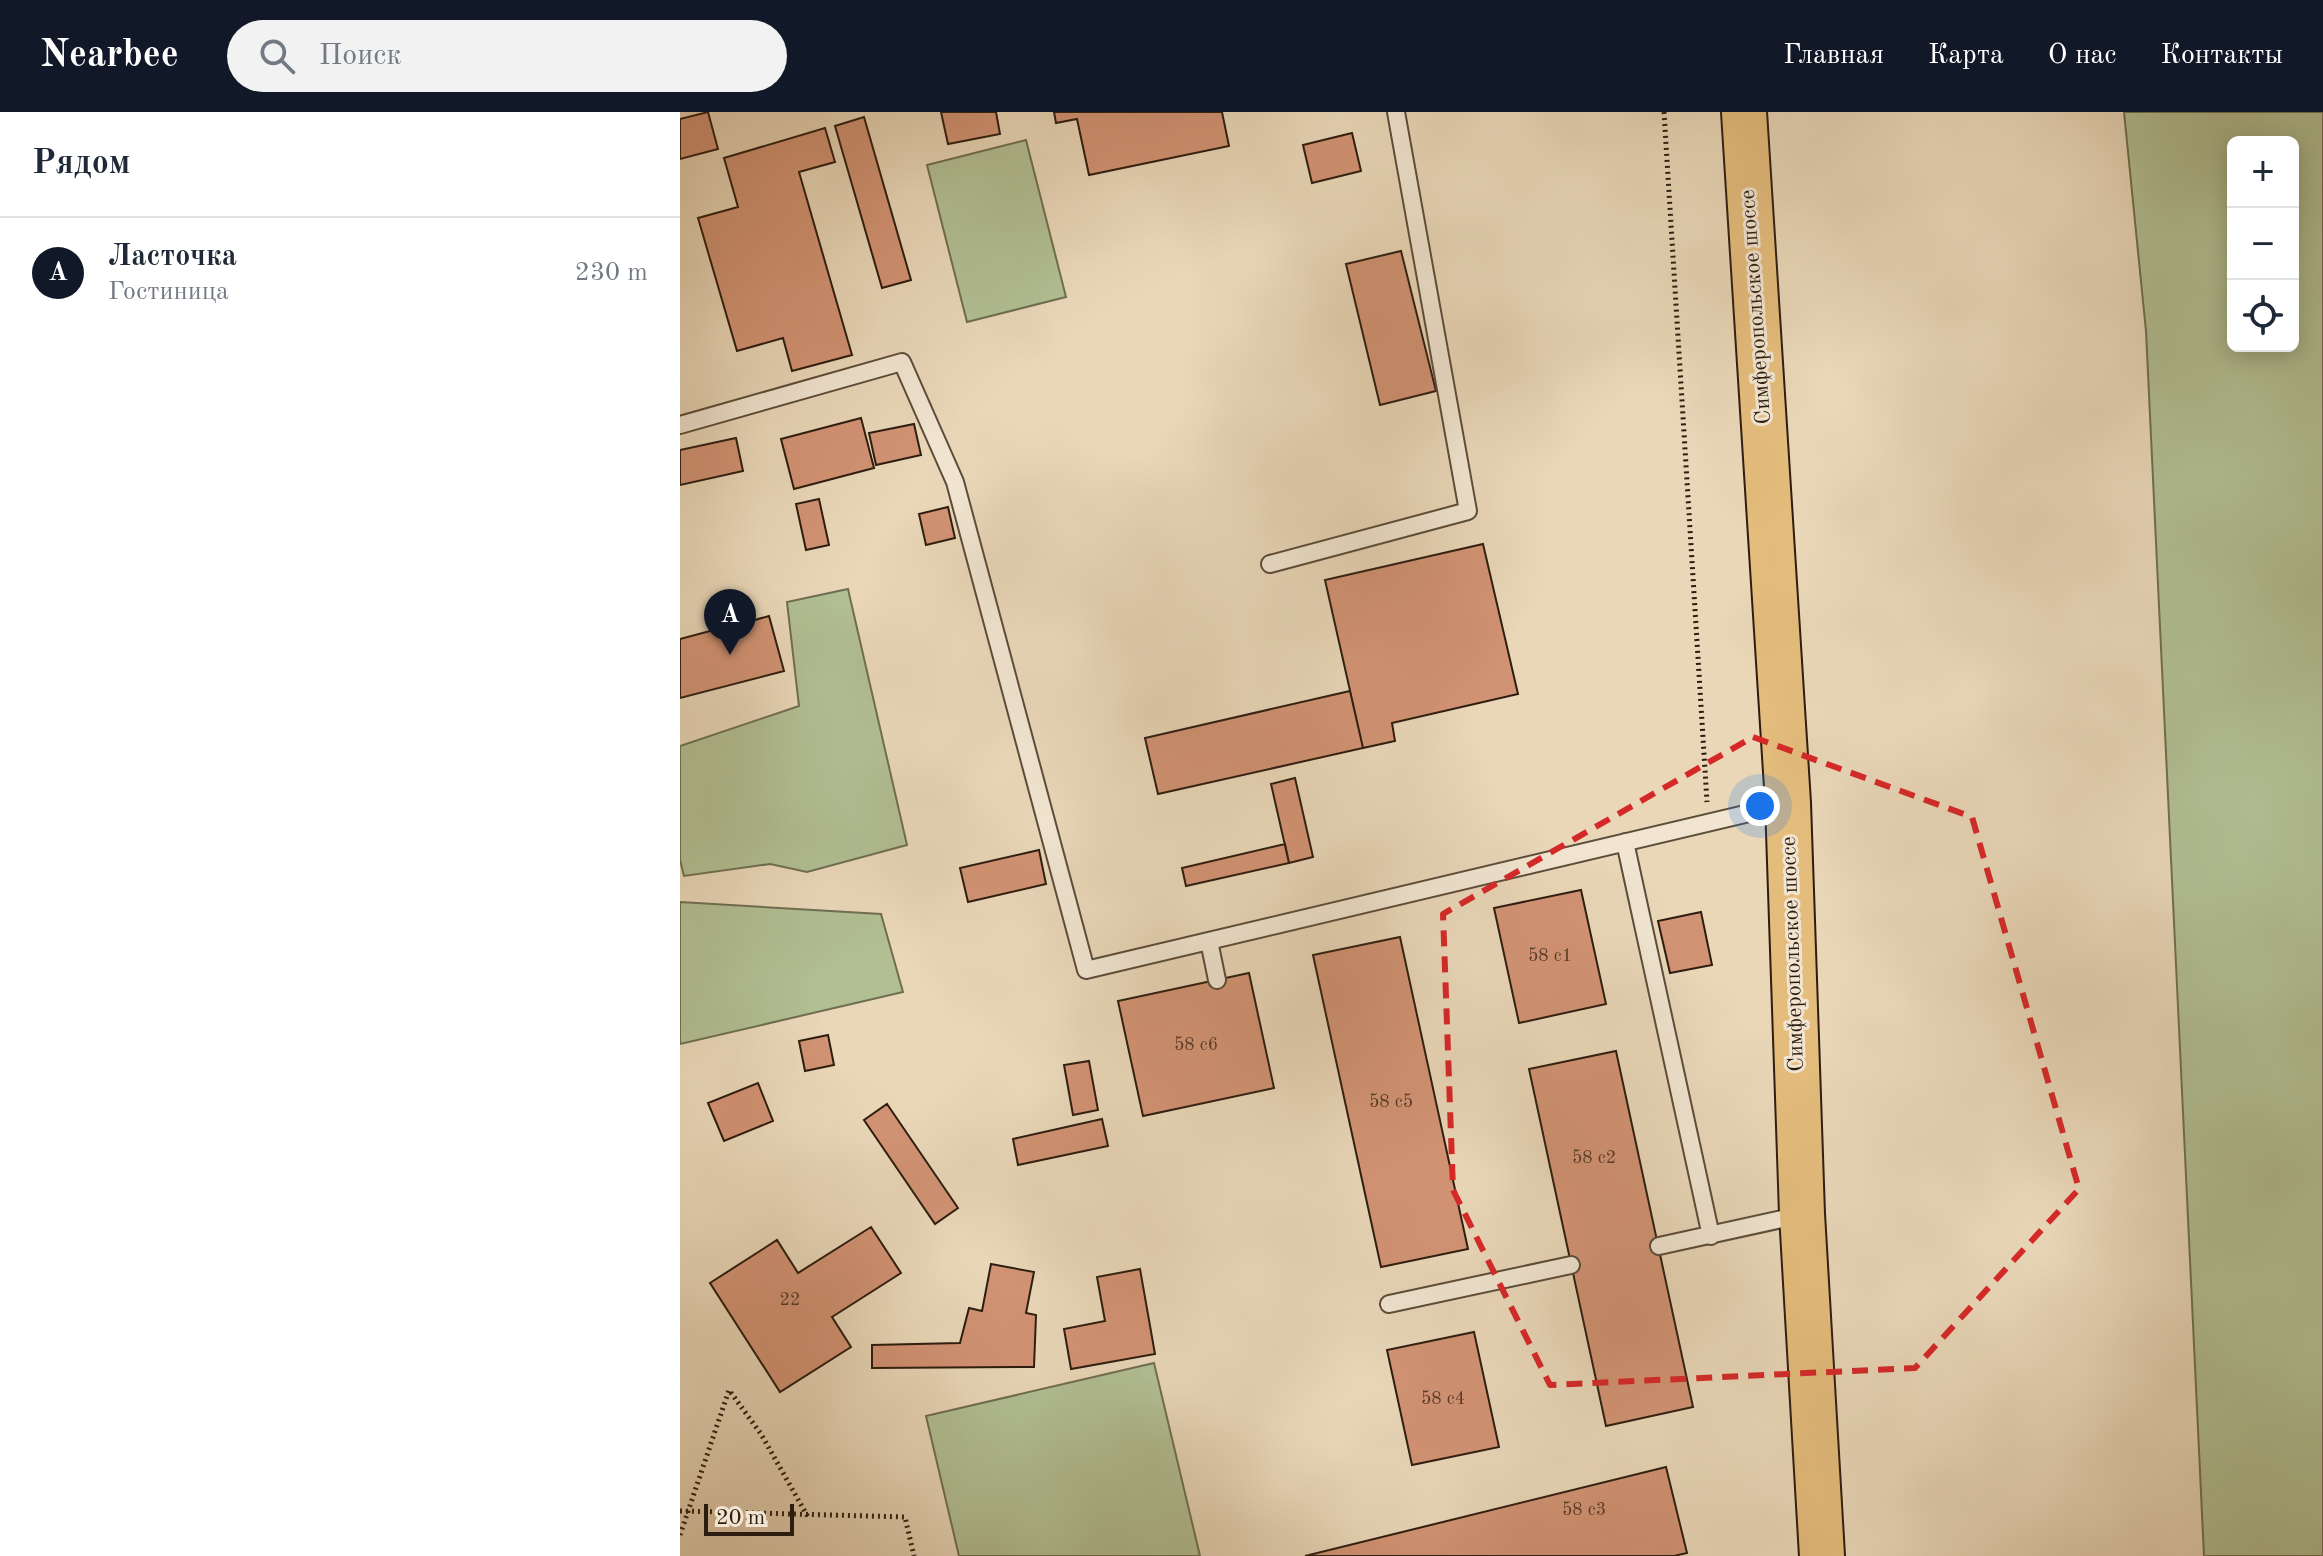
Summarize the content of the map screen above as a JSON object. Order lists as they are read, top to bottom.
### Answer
{
  "streets": {
    "main road": ["Симферопольское шоссе"]
  },
  "house_numbers": [
    "58 с1",
    "58 с6",
    "58 с5",
    "58 с2",
    "22",
    "58 с4",
    "58 с3"
  ],
  "scale_bar": "20 m",
  "page": {
    "header": "Nearbee",
    "search": "Поиск",
    "nav": [
      "Главная",
      "Карта",
      "О нас",
      "Контакты"
    ],
    "heading": "Рядом",
    "map_buttons": ["+", "−"],
    "list": [
      {
        "mark": "A",
        "name": "Ласточка",
        "note": "Гостиница",
        "value": "230 m"
      }
    ],
    "pins": "A",
    "scale": "20 m"
  }
}
